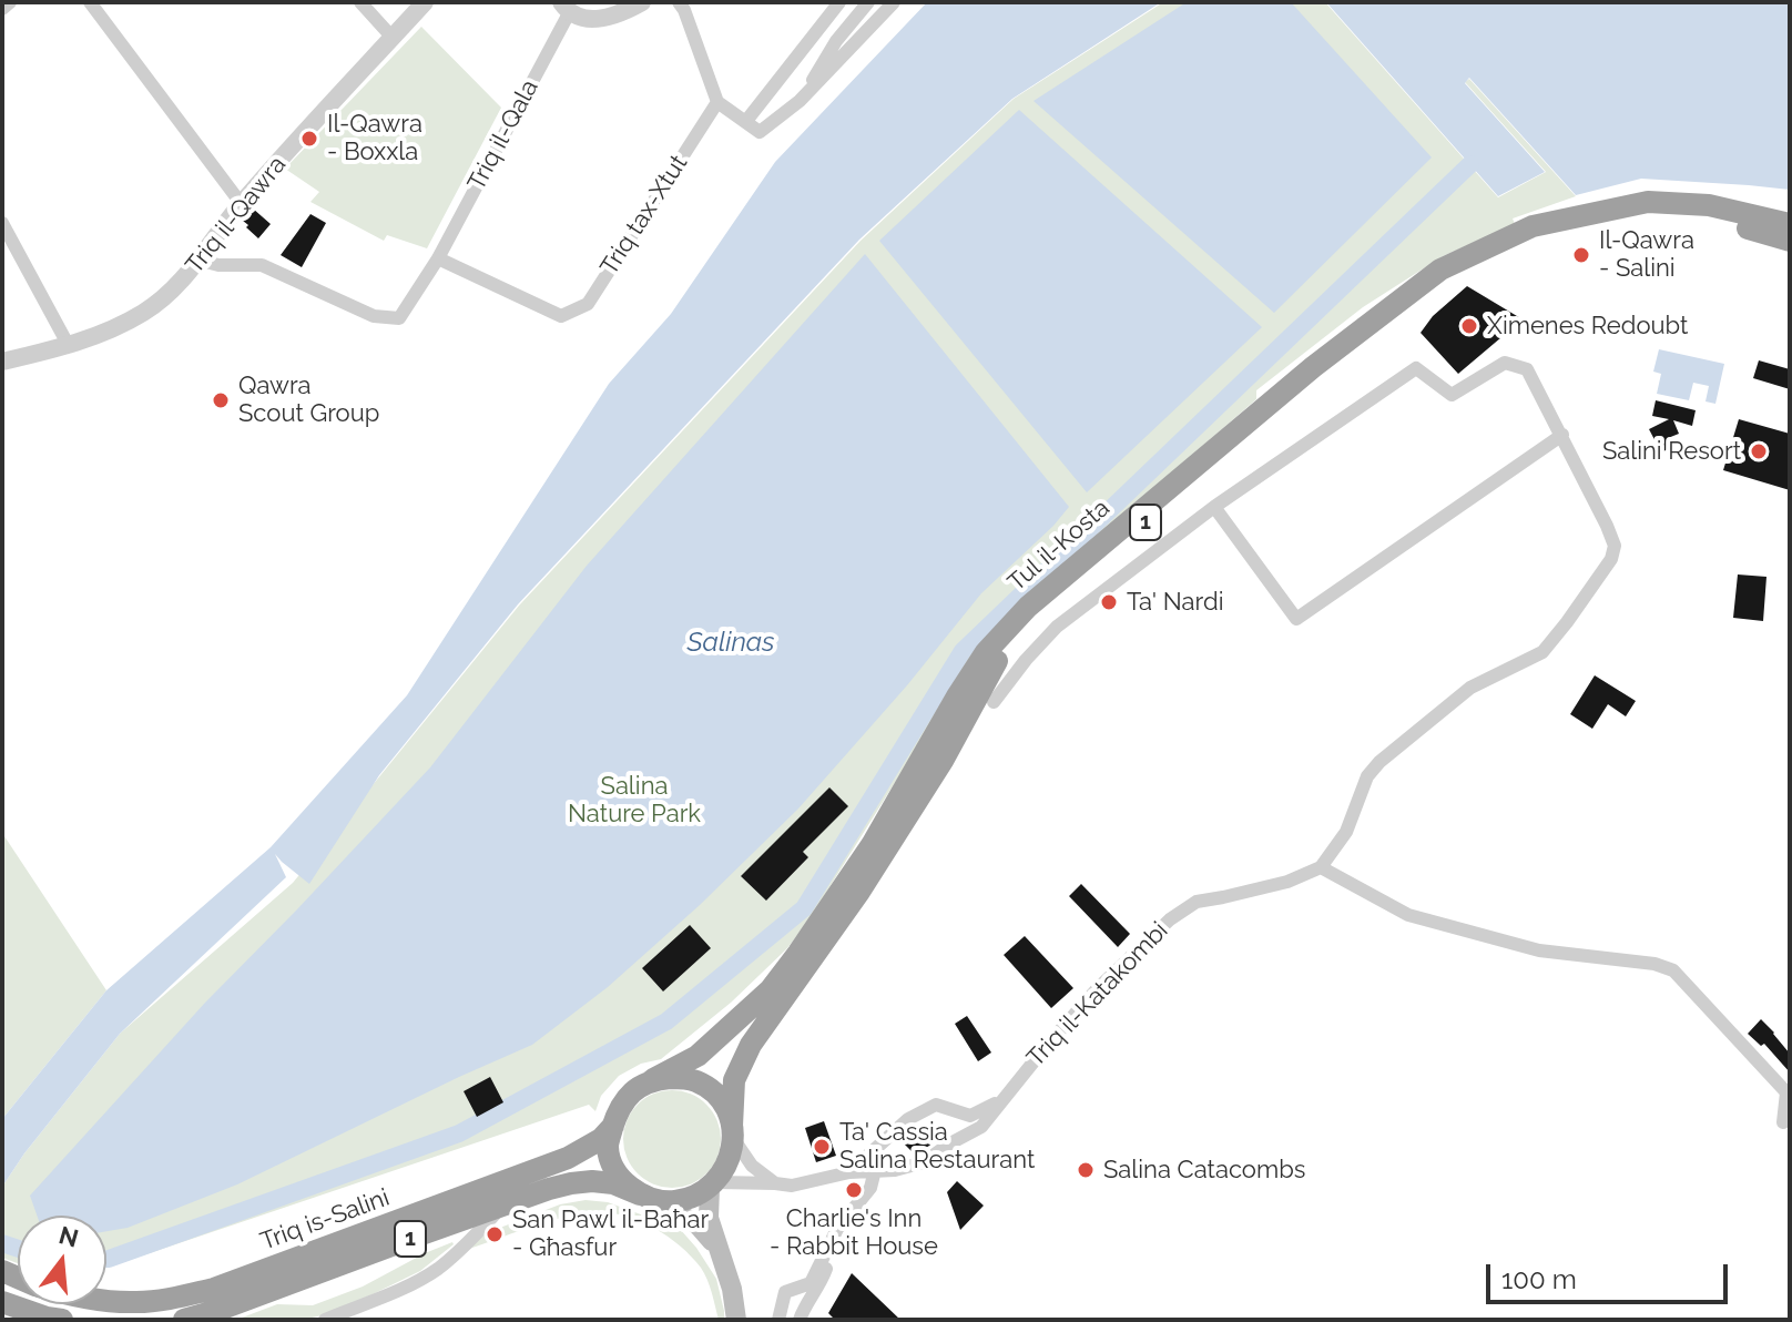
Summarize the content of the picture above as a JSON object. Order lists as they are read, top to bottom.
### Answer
{
  "streets": {
    "highway": ["1", "Tul il-Kosta", "Triq is-Salini"],
    "street": [
      "Triq il-Qala",
      "Triq il-Qawra",
      "Triq tax-Xtut",
      "Triq il-Katakombi"
    ]
  },
  "crossings": [
    ["Triq il-Qala", "Triq il-Qawra"],
    ["Triq il-Qala", "Triq tax-Xtut"],
    ["1", "Tul il-Kosta"],
    ["1", "Triq il-Katakombi"],
    ["1", "Triq is-Salini"],
    ["Tul il-Kosta", "Triq il-Katakombi"],
    ["Tul il-Kosta", "Triq is-Salini"],
    ["Triq il-Katakombi", "Triq is-Salini"]
  ],
  "water": ["Salinas"],
  "parks": ["Salina Nature Park"],
  "places": [
    "Il-Qawra - Boxxla",
    "Il-Qawra - Salini",
    "Ximenes Redoubt",
    "Qawra Scout Group",
    "Salini Resort",
    "Ta' Nardi",
    "Ta' Cassia Salina Restaurant",
    "Salina Catacombs",
    "Charlie's Inn - Rabbit House",
    "San Pawl il-Baħar - Għasfur"
  ],
  "scale_bar": "100 m",
  "north": "top"
}
